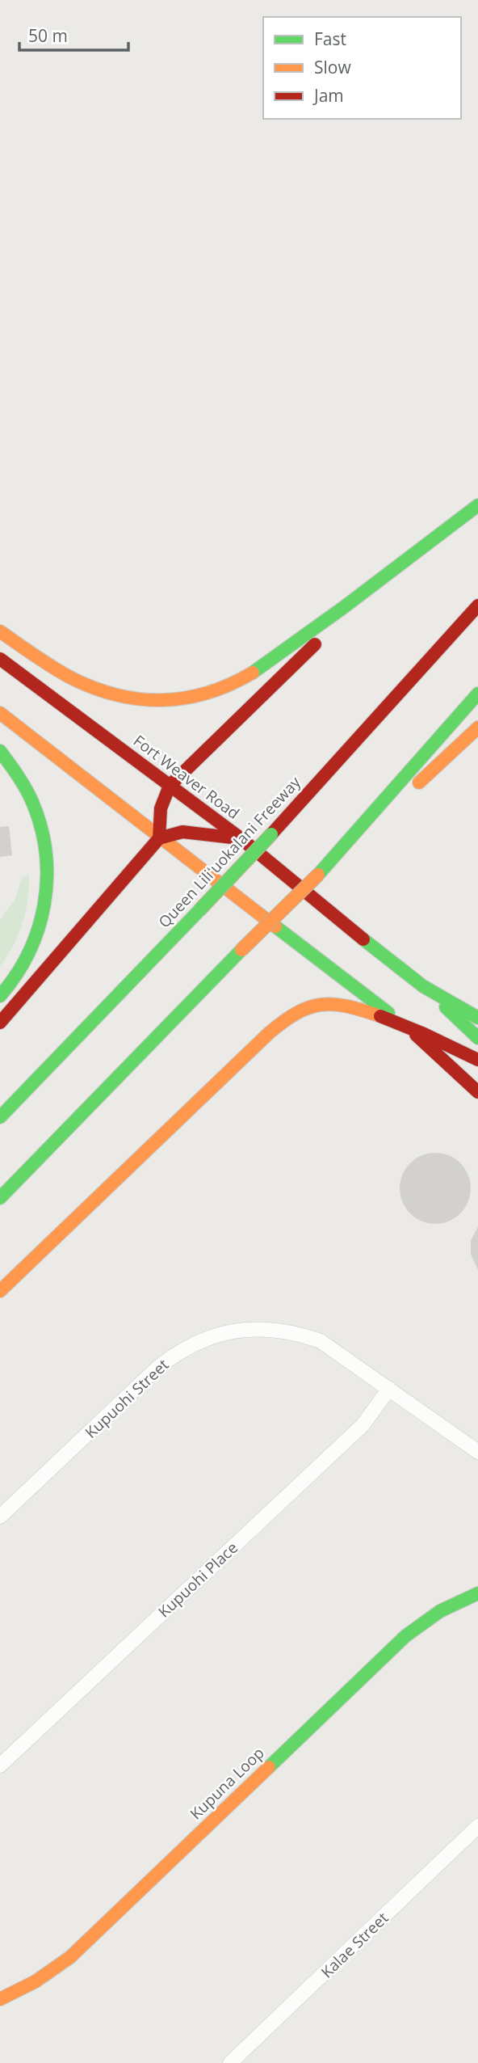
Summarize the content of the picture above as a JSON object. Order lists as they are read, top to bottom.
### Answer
{
  "streets": {
    "main road": ["Fort Weaver Road", "Queen Liliʻuokalani Freeway", "Kupuna Loop"],
    "street": ["Kupuohi Street", "Kupuohi Place", "Kalae Street"]
  },
  "crossings": [
    ["Kupuohi Street", "Kupuohi Place"]
  ],
  "legend": ["Fast", "Slow", "Jam"],
  "scale_bar": "50 m"
}
